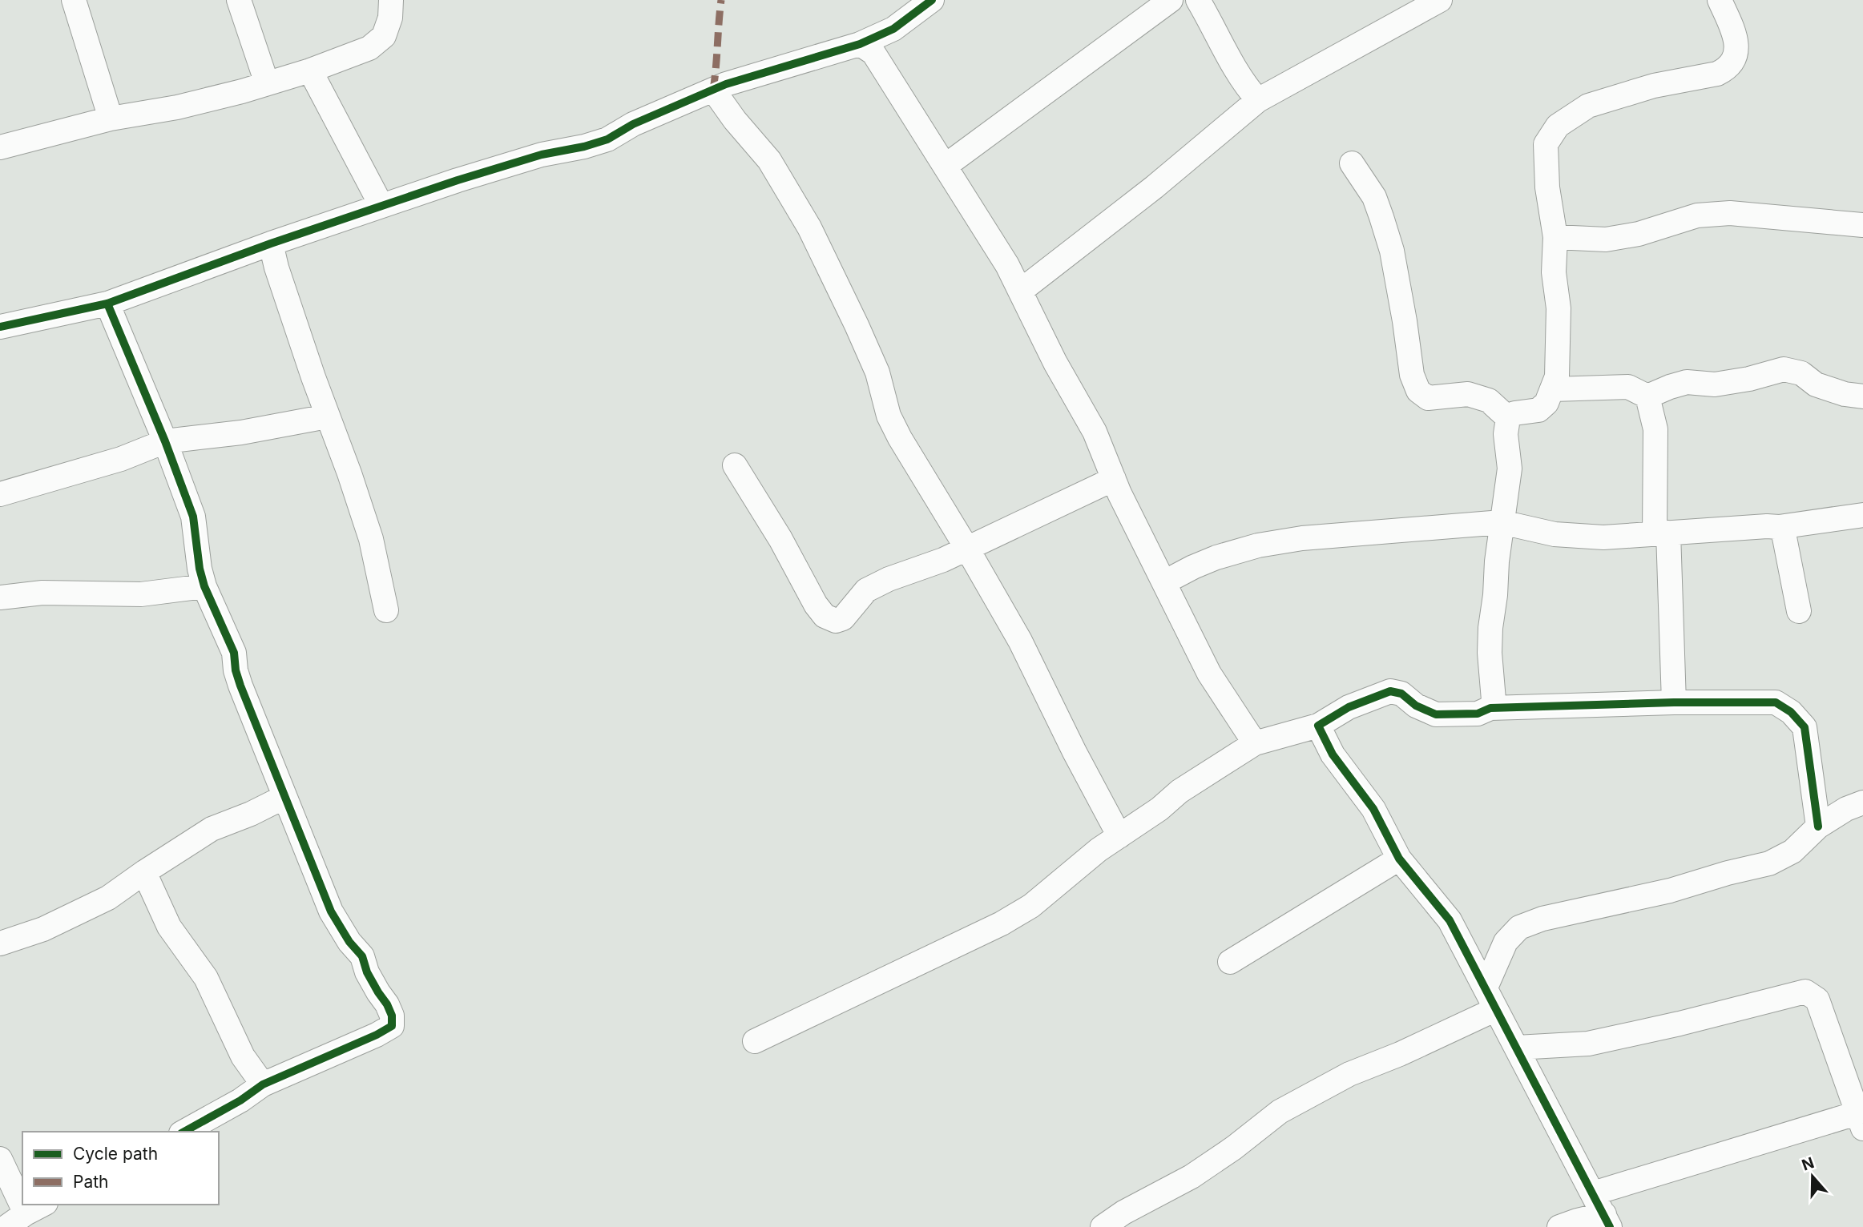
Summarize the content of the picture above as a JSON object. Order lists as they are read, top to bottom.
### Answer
{
  "legend": ["Cycle path", "Path"],
  "north": "top"
}
